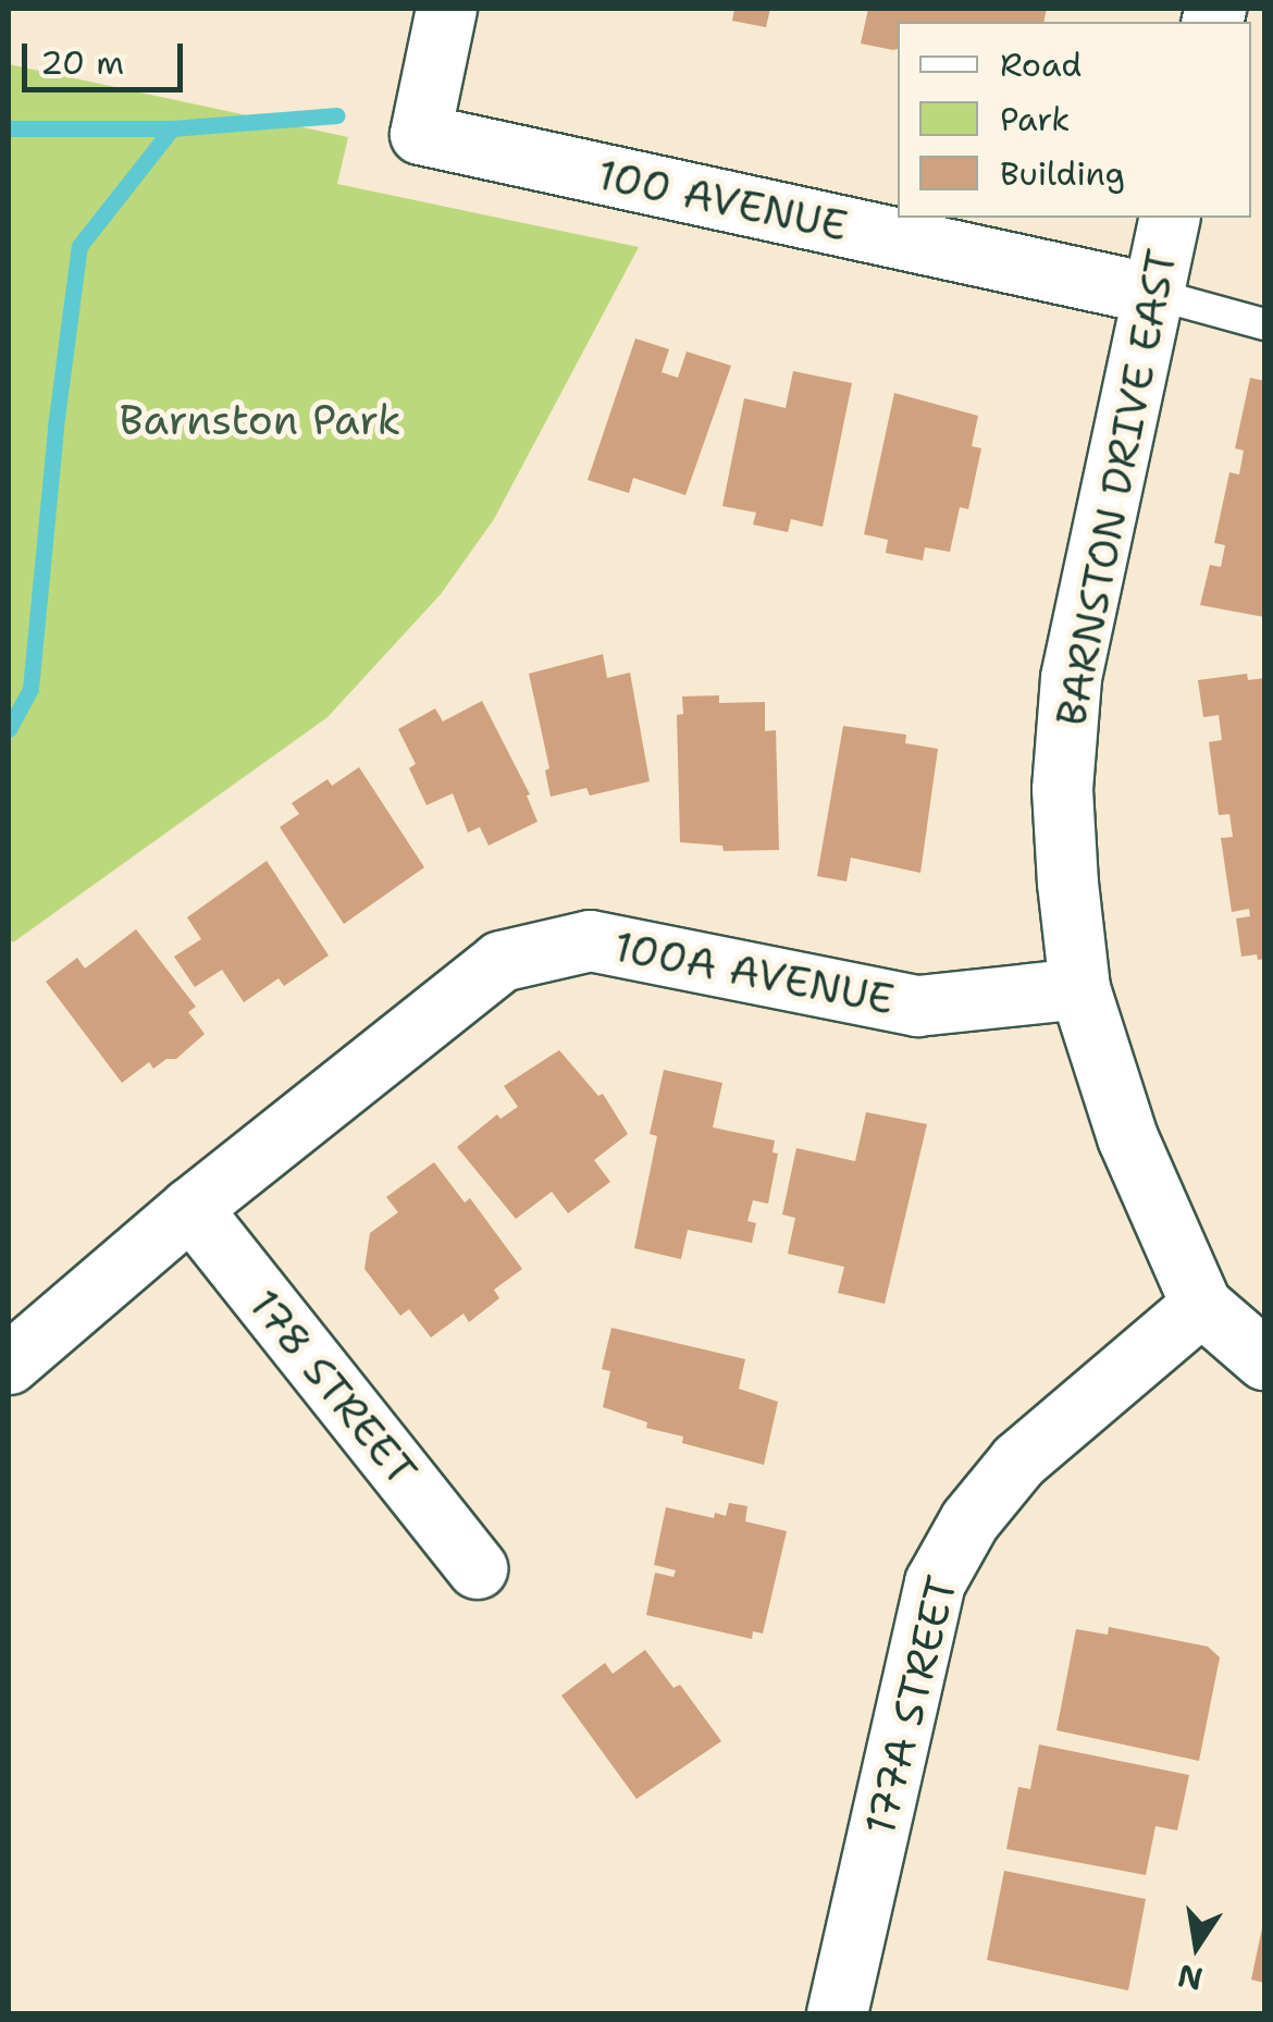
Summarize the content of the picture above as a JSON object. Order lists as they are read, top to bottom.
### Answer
{
  "streets": {
    "street": [
      "100 AVENUE",
      "BARNSTON DRIVE EAST",
      "100A AVENUE",
      "178 STREET",
      "177A STREET"
    ]
  },
  "crossings": [
    ["100 AVENUE", "BARNSTON DRIVE EAST"],
    ["BARNSTON DRIVE EAST", "100A AVENUE"],
    ["BARNSTON DRIVE EAST", "177A STREET"],
    ["100A AVENUE", "178 STREET"]
  ],
  "parks": ["Barnston Park"],
  "legend": ["Road", "Park", "Building"],
  "scale_bar": "20 m",
  "north": "bottom"
}
